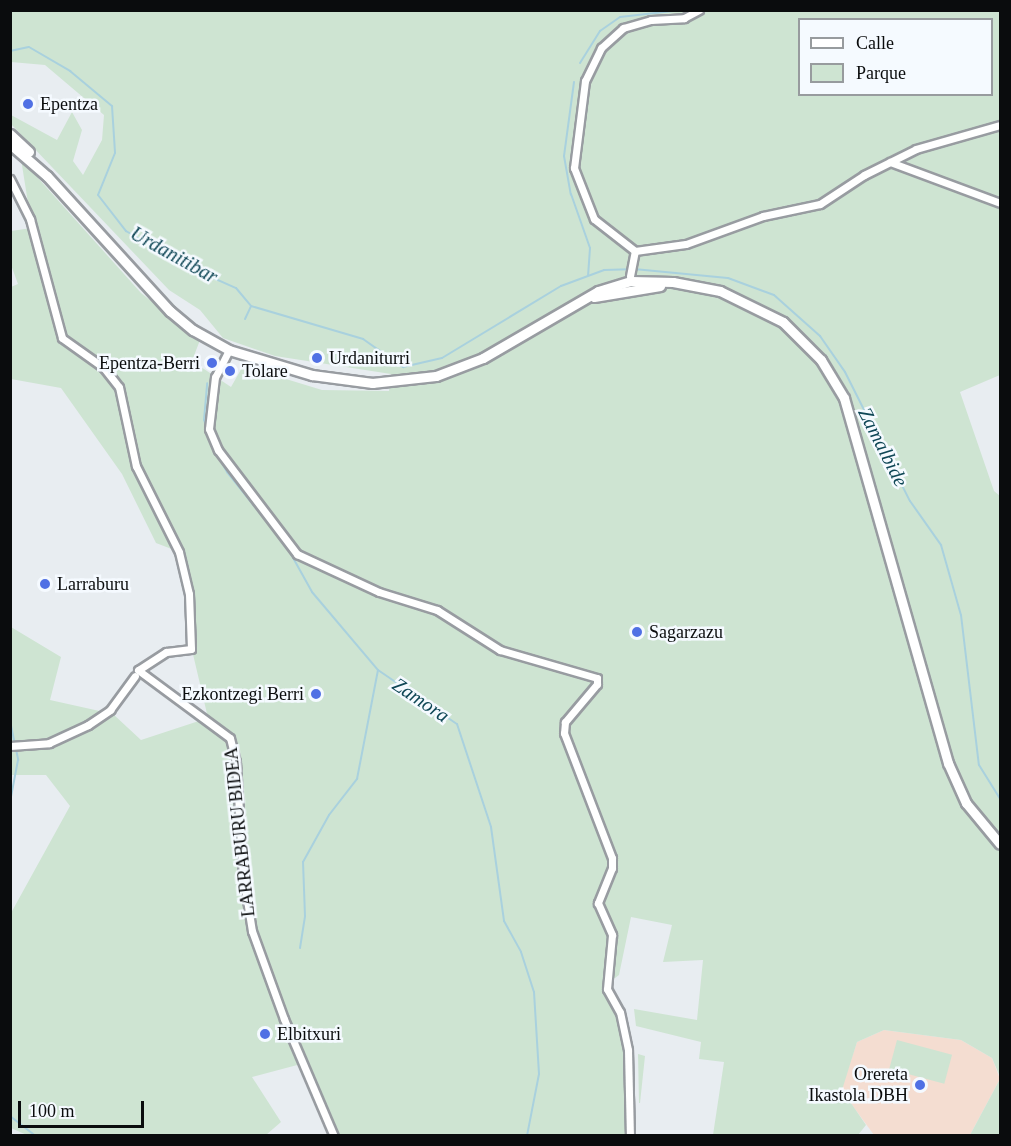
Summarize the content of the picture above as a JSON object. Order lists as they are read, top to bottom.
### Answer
{
  "streets": {
    "street": ["LARRABURU BIDEA"]
  },
  "water": ["Urdanitibar", "Zamalbide", "Zamora"],
  "places": [
    "Epentza",
    "Urdaniturri",
    "Epentza-Berri",
    "Tolare",
    "Larraburu",
    "Sagarzazu",
    "Ezkontzegi Berri",
    "Elbitxuri",
    "Orereta Ikastola DBH"
  ],
  "legend": ["Calle", "Parque"],
  "scale_bar": "100 m"
}
